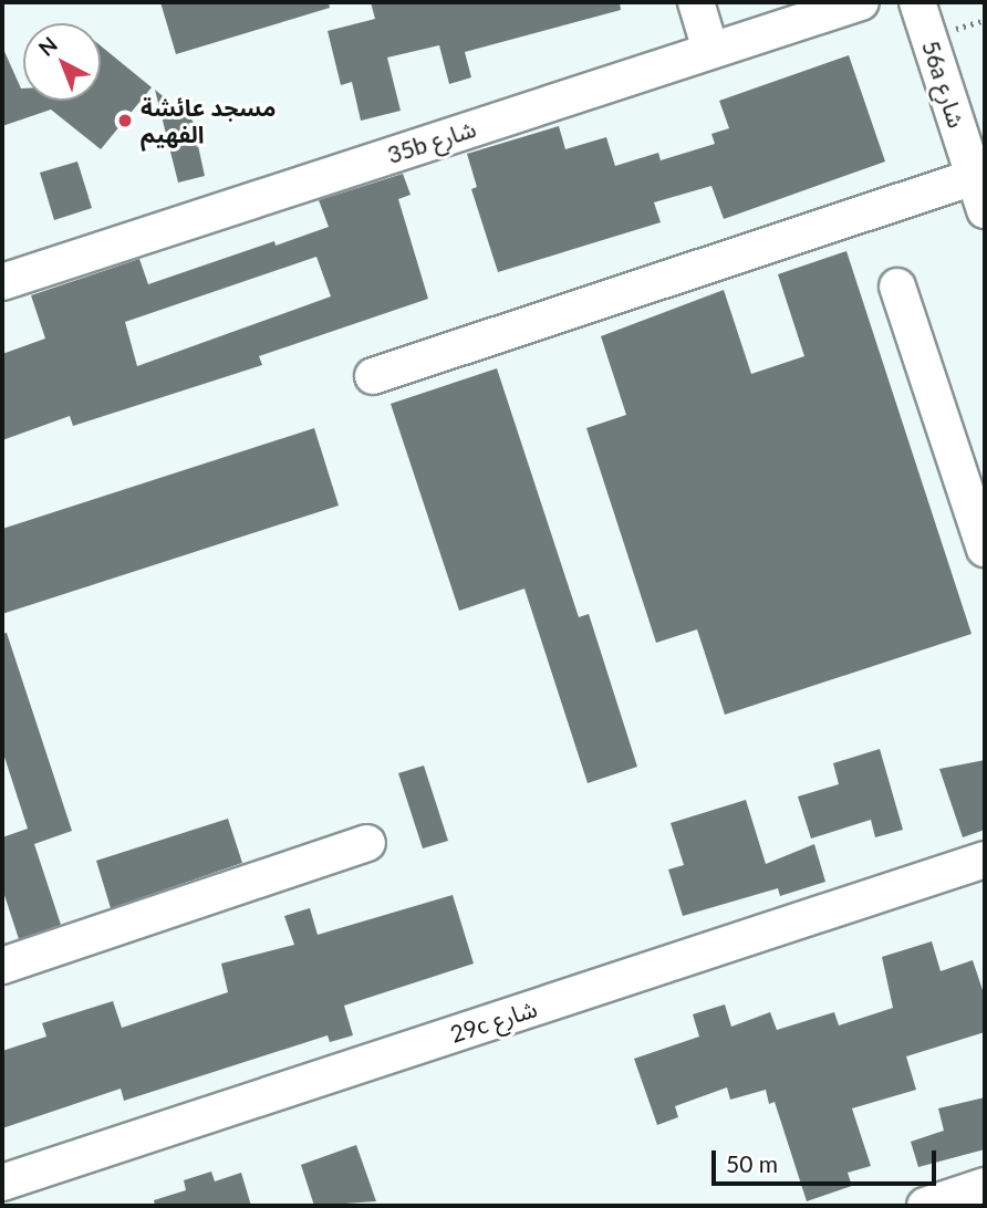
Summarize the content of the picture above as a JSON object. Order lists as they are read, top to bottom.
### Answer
{
  "streets": {
    "street": ["56a شارع", "35b شارع", "29c شارع"]
  },
  "places": ["مسجد عائشة الفهيم"],
  "scale_bar": "50 m",
  "north": "top left"
}
